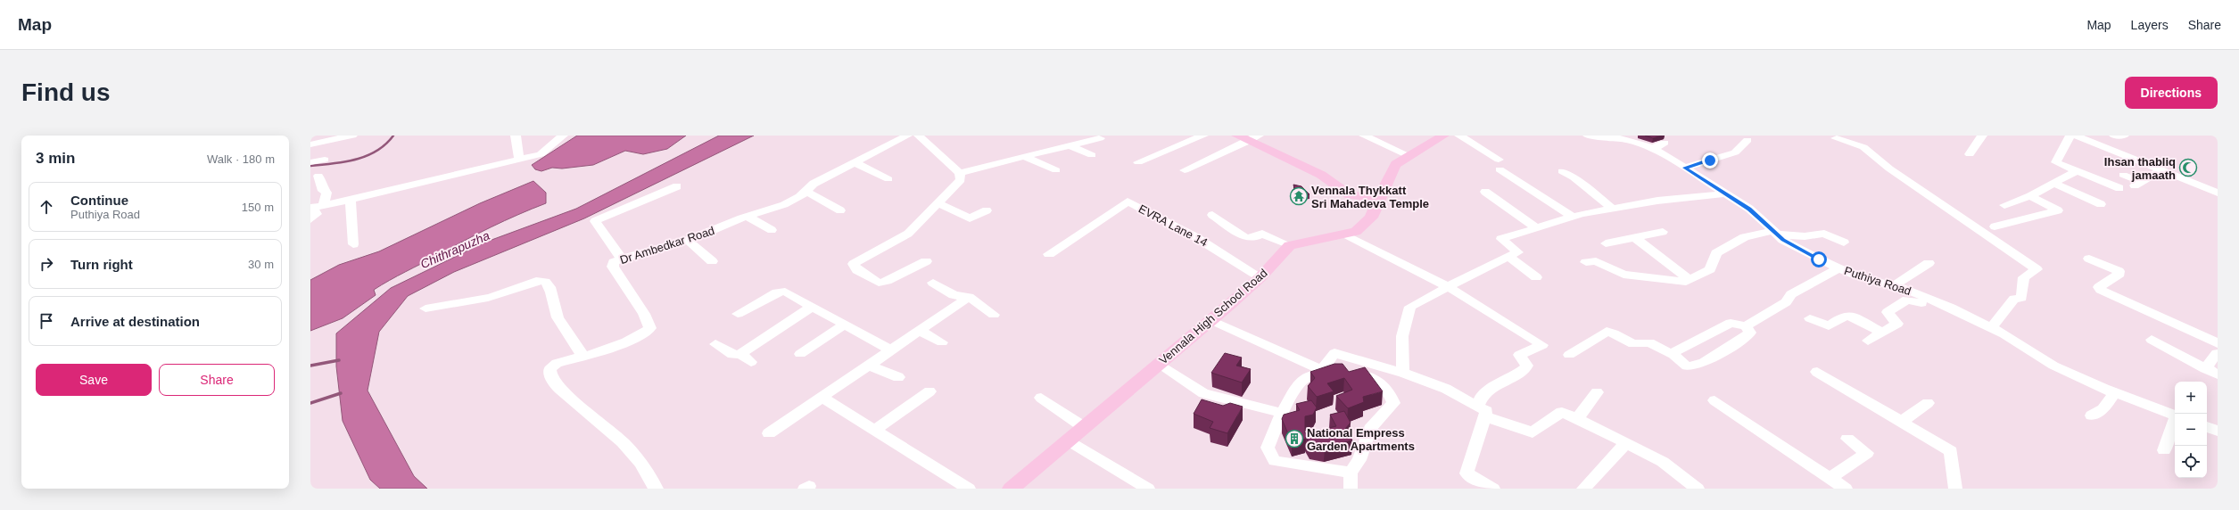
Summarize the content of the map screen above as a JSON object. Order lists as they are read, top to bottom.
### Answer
{
  "streets": {
    "main road": ["Vennala High School Road"],
    "street": ["EVRA Lane 14", "Dr Ambedkar Road", "Puthiya Road"]
  },
  "crossings": [
    ["EVRA Lane 14", "Vennala High School Road"]
  ],
  "water": ["Chithrapuzha"],
  "places": {
    "mosque": ["Ihsan thabliq jamaath"],
    "temple": ["Vennala Thykkatt Sri Mahadeva Temple"],
    "building": ["National Empress Garden Apartments"]
  },
  "page": {
    "header": "Map",
    "nav": ["Map", "Layers", "Share"],
    "buttons": [
      "Directions",
      ["Save", "Share"]
    ],
    "title": "Find us",
    "heading": ["3 min", "Walk · 180 m"],
    "list": [
      ["Continue", "Puthiya Road", "150 m"],
      ["Turn right", "30 m"],
      "Arrive at destination"
    ],
    "map_buttons": ["+", "−"]
  }
}
